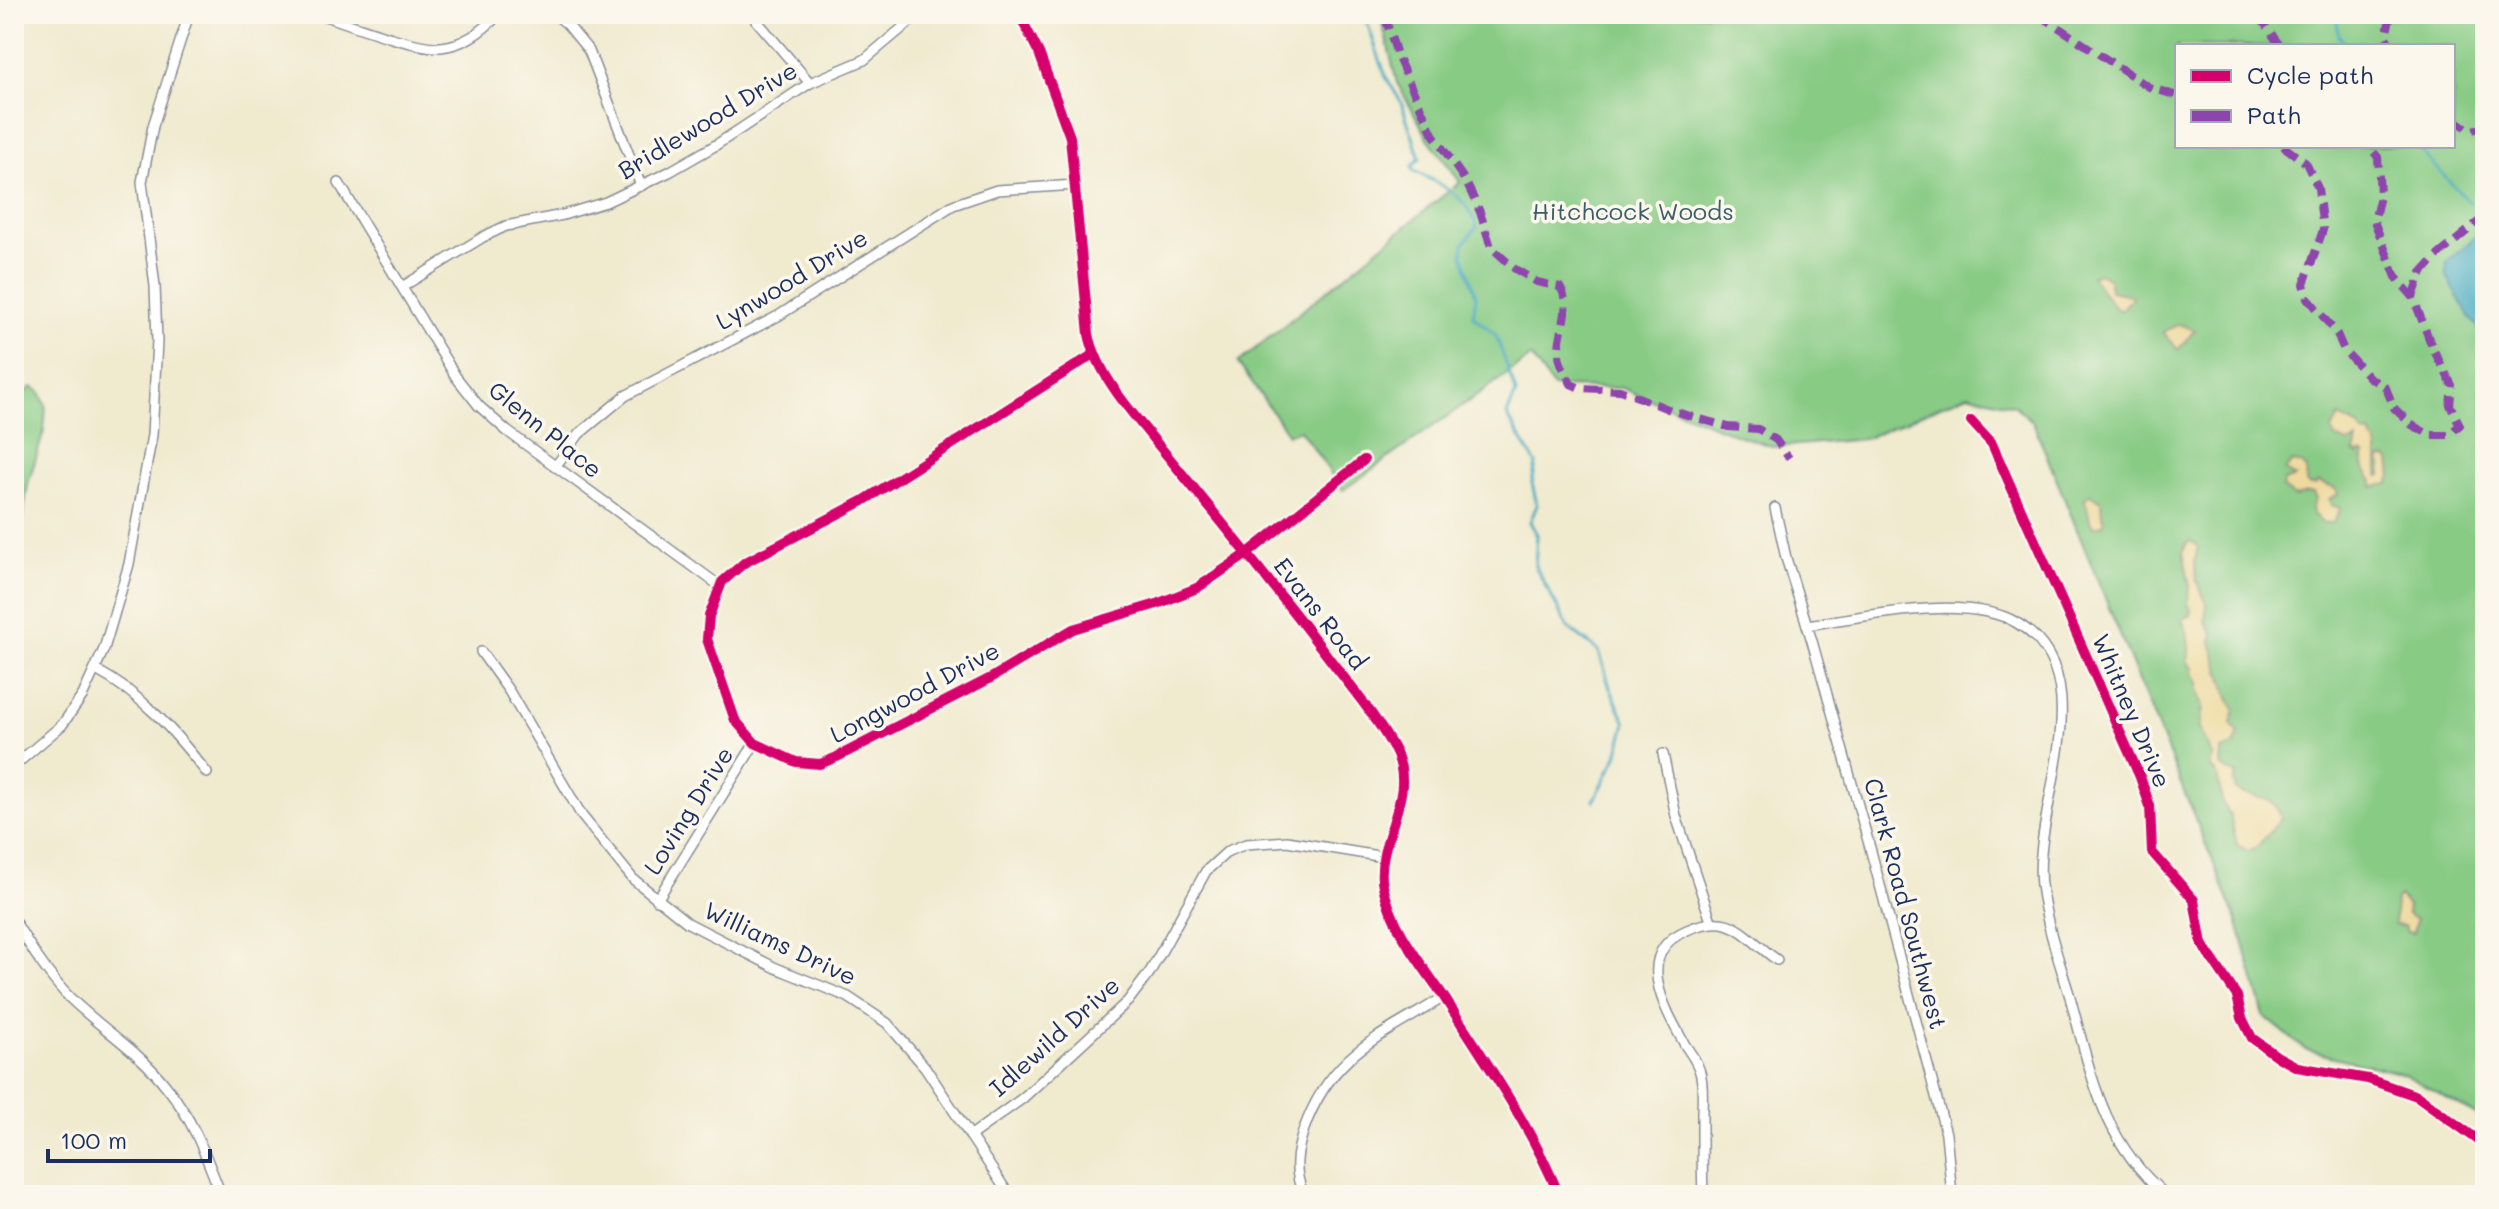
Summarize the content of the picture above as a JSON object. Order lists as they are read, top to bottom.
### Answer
{
  "streets": {
    "street": [
      "Bridlewood Drive",
      "Lynwood Drive",
      "Glenn Place",
      "Evans Road",
      "Longwood Drive",
      "Whitney Drive",
      "Loving Drive",
      "Clark Road Southwest",
      "Williams Drive",
      "Idlewild Drive"
    ]
  },
  "crossings": [
    ["Bridlewood Drive", "Glenn Place"],
    ["Lynwood Drive", "Glenn Place"],
    ["Lynwood Drive", "Evans Road"],
    ["Glenn Place", "Longwood Drive"],
    ["Evans Road", "Longwood Drive"],
    ["Evans Road", "Idlewild Drive"],
    ["Longwood Drive", "Loving Drive"],
    ["Loving Drive", "Williams Drive"],
    ["Williams Drive", "Idlewild Drive"]
  ],
  "parks": ["Hitchcock Woods"],
  "legend": ["Cycle path", "Path"],
  "scale_bar": "100 m"
}
